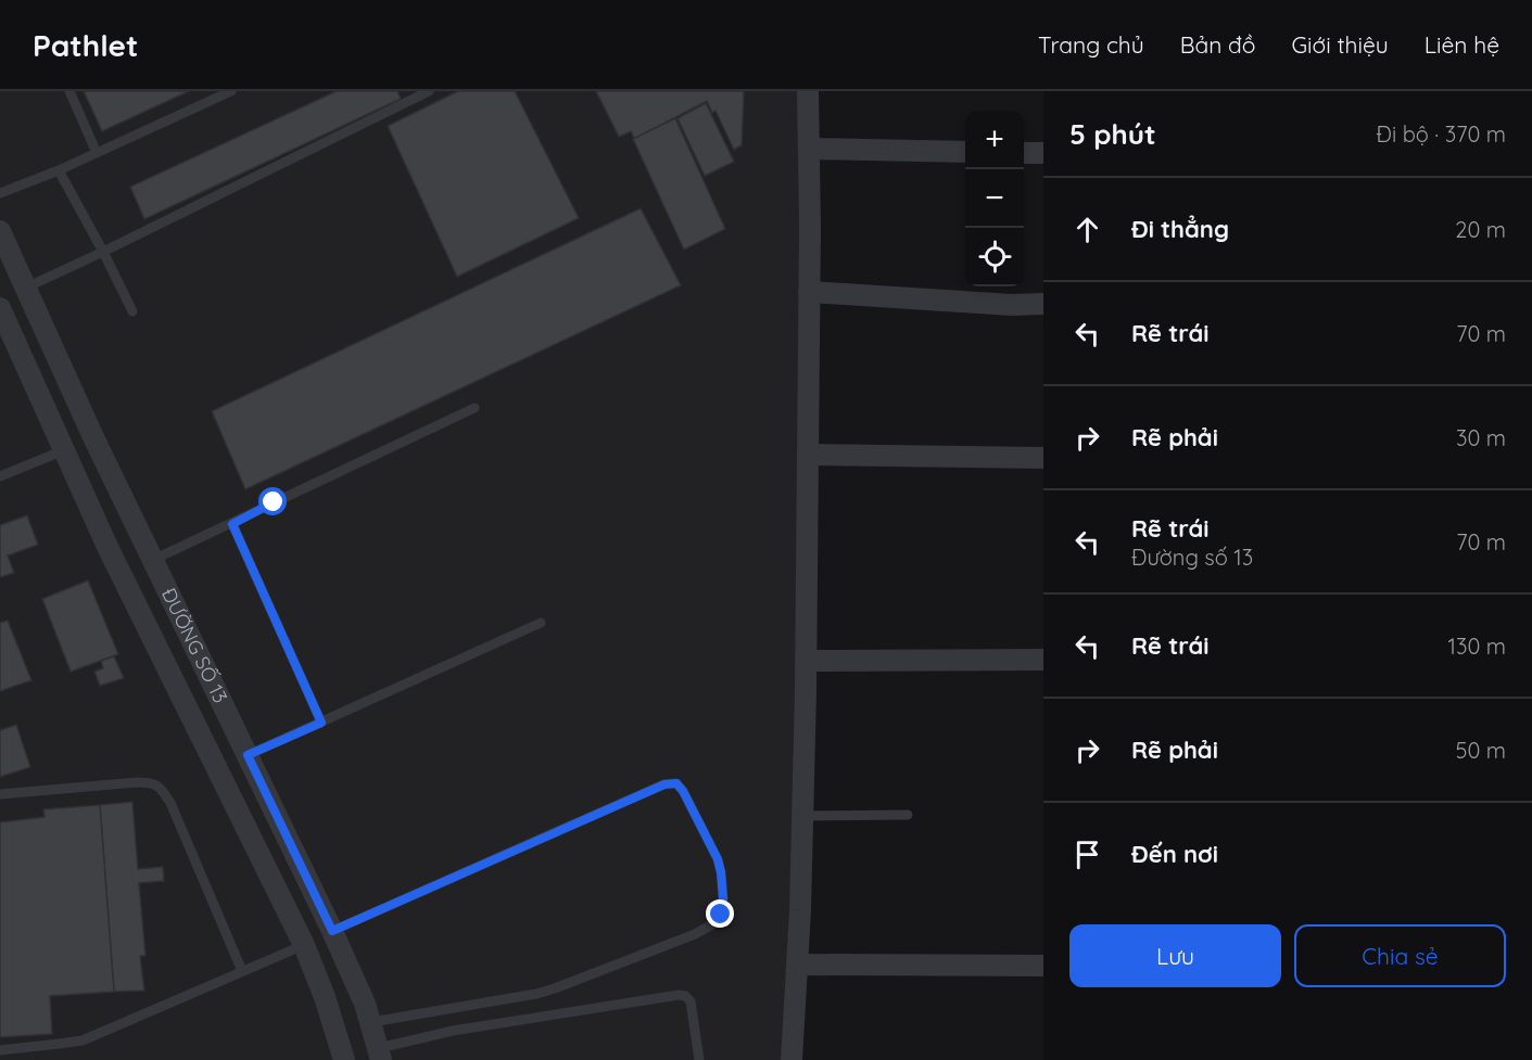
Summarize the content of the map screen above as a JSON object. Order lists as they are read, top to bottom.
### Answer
{
  "streets": {
    "street": ["ĐƯỜNG SỐ 13"]
  },
  "page": {
    "header": "Pathlet",
    "nav": [
      "Trang chủ",
      "Bản đồ",
      "Giới thiệu",
      "Liên hệ"
    ],
    "heading": ["5 phút", "Đi bộ · 370 m"],
    "map_buttons": ["+", "−"],
    "list": [
      ["Đi thẳng", "20 m"],
      ["Rẽ trái", "70 m"],
      ["Rẽ phải", "30 m"],
      ["Rẽ trái", "Đường số 13", "70 m"],
      ["Rẽ trái", "130 m"],
      ["Rẽ phải", "50 m"],
      "Đến nơi"
    ],
    "buttons": ["Lưu", "Chia sẻ"]
  }
}
